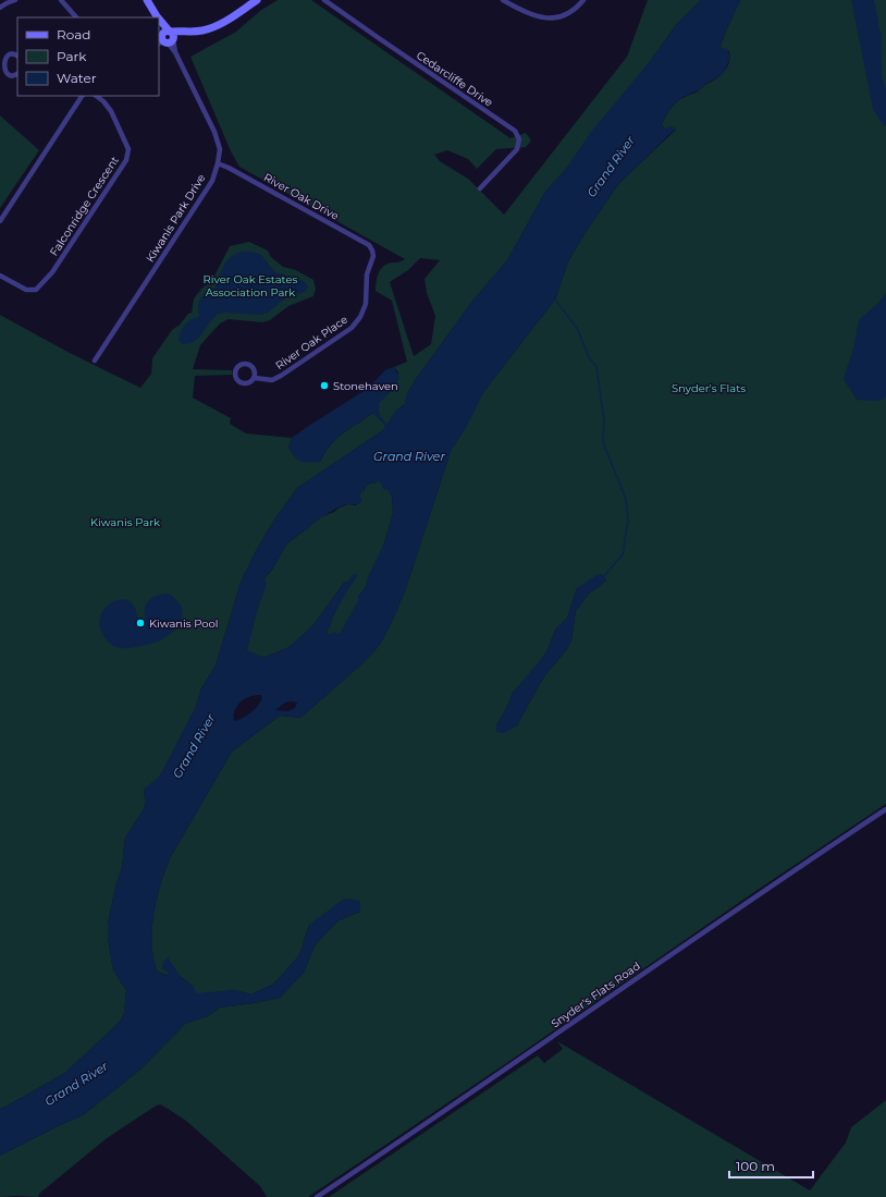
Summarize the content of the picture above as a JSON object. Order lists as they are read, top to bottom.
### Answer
{
  "streets": {
    "street": [
      "Cedarcliffe Drive",
      "River Oak Drive",
      "Falconridge Crescent",
      "Kiwanis Park Drive",
      "River Oak Place",
      "Snyder's Flats Road"
    ]
  },
  "crossings": [
    ["River Oak Drive", "Kiwanis Park Drive"],
    ["River Oak Drive", "River Oak Place"]
  ],
  "water": ["Grand River"],
  "parks": ["River Oak Estates Association Park", "Snyder's Flats", "Kiwanis Park"],
  "places": ["Stonehaven", "Kiwanis Pool"],
  "legend": ["Road", "Park", "Water"],
  "scale_bar": "100 m"
}
